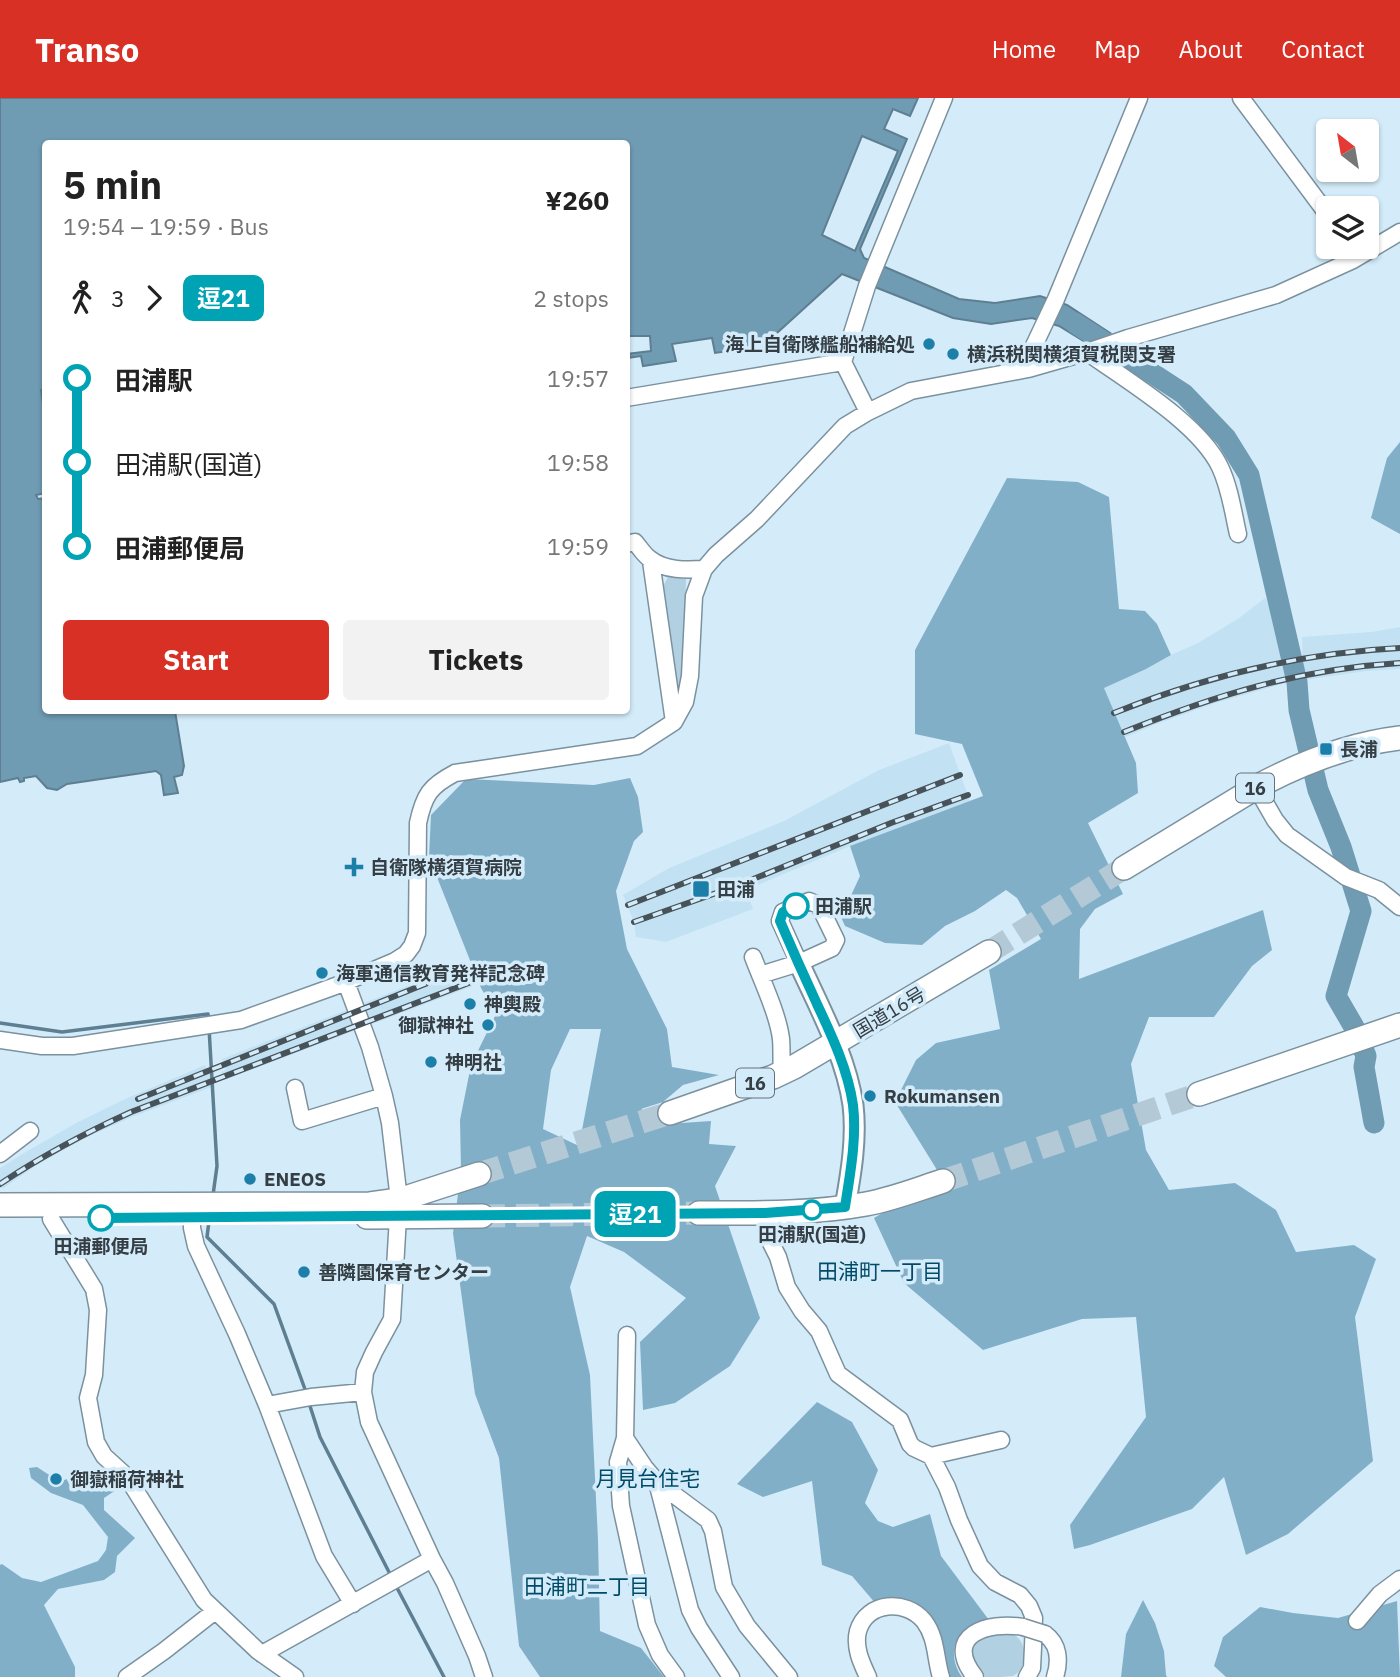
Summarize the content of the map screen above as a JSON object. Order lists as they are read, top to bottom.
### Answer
{
  "streets": {
    "highway": ["16", "国道16号"]
  },
  "districts": ["田浦町一丁目", "月見台住宅", "田浦町二丁目"],
  "places": {
    "other": [
      "海上自衛隊艦船補給処",
      "横浜税関横須賀税関支署",
      "田浦駅",
      "海軍通信教育発祥記念碑",
      "神輿殿",
      "御獄神社",
      "神明社",
      "Rokumansen",
      "ENEOS",
      "田浦駅(国道)",
      "田浦郵便局",
      "善隣園保育センター",
      "御嶽稲荷神社"
    ],
    "transit": ["長浦", "田浦"],
    "health": ["自衛隊横須賀病院"]
  },
  "lines": ["bus line 逗21"],
  "north": "top left",
  "page": {
    "header": "Transo",
    "nav": [
      "Home",
      "Map",
      "About",
      "Contact"
    ],
    "on_map": "逗21",
    "heading": ["5 min", "19:54 – 19:59 · Bus", "¥260"],
    "legs": ["3", "逗21", "2 stops"],
    "list": [
      {
        "name": "田浦駅",
        "value": "19:57"
      },
      {
        "name": "田浦駅(国道)",
        "value": "19:58"
      },
      {
        "name": "田浦郵便局",
        "value": "19:59"
      }
    ],
    "buttons": ["Start", "Tickets"]
  }
}
